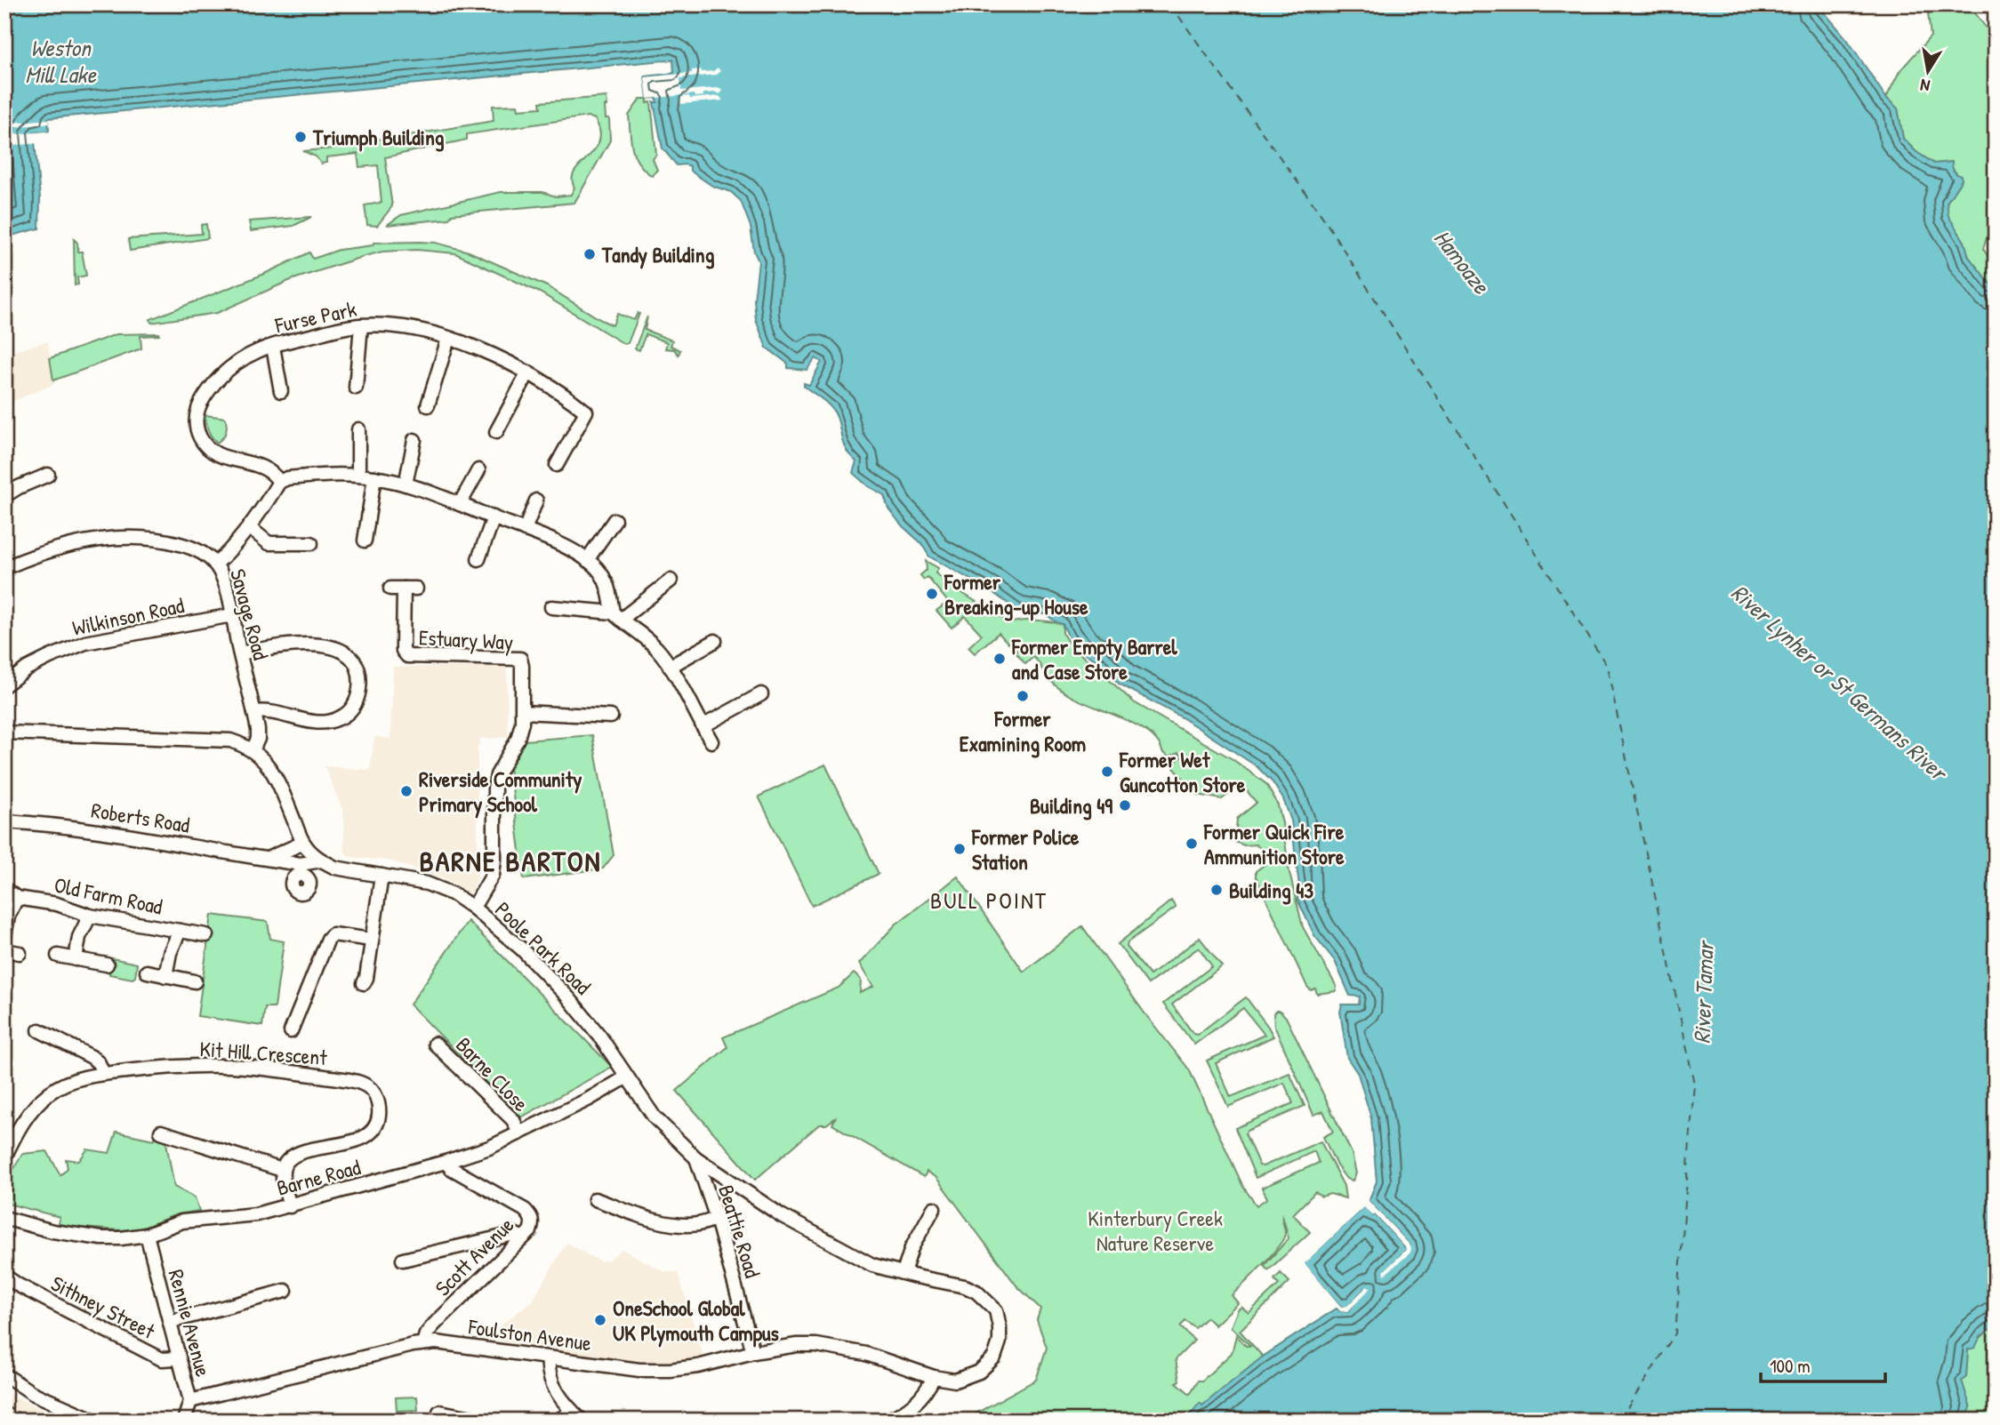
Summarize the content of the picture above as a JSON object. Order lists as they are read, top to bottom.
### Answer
{
  "streets": {
    "street": [
      "Furse Park",
      "Savage Road",
      "Wilkinson Road",
      "Estuary Way",
      "Roberts Road",
      "Old Farm Road",
      "Poole Park Road",
      "Kit Hill Crescent",
      "Barne Close",
      "Barne Road",
      "Beattie Road",
      "Scott Avenue",
      "Sithney Street",
      "Rennie Avenue",
      "Foulston Avenue"
    ]
  },
  "crossings": [
    ["Savage Road", "Wilkinson Road"],
    ["Estuary Way", "Poole Park Road"],
    ["Roberts Road", "Poole Park Road"],
    ["Poole Park Road", "Barne Road"],
    ["Poole Park Road", "Foulston Avenue"],
    ["Barne Close", "Barne Road"],
    ["Barne Road", "Scott Avenue"],
    ["Barne Road", "Rennie Avenue"],
    ["Barne Road", "Foulston Avenue"],
    ["Beattie Road", "Foulston Avenue"],
    ["Scott Avenue", "Foulston Avenue"],
    ["Sithney Street", "Rennie Avenue"],
    ["Rennie Avenue", "Foulston Avenue"]
  ],
  "districts": ["BARNE BARTON", "BULL POINT"],
  "water": [
    "Weston Mill Lake",
    "Hamoaze",
    "River Lynher or St Germans River",
    "River Tamar"
  ],
  "parks": ["Kinterbury Creek Nature Reserve"],
  "places": [
    "Triumph Building",
    "Tandy Building",
    "Former Breaking-up House",
    "Former Empty Barrel and Case Store",
    "Former Examining Room",
    "Former Wet Guncotton Store",
    "Riverside Community Primary School",
    "Building 49",
    "Former Quick Fire Ammunition Store",
    "Former Police Station",
    "Building 43",
    "OneSchool Global UK Plymouth Campus"
  ],
  "scale_bar": "100 m",
  "north": "bottom"
}
